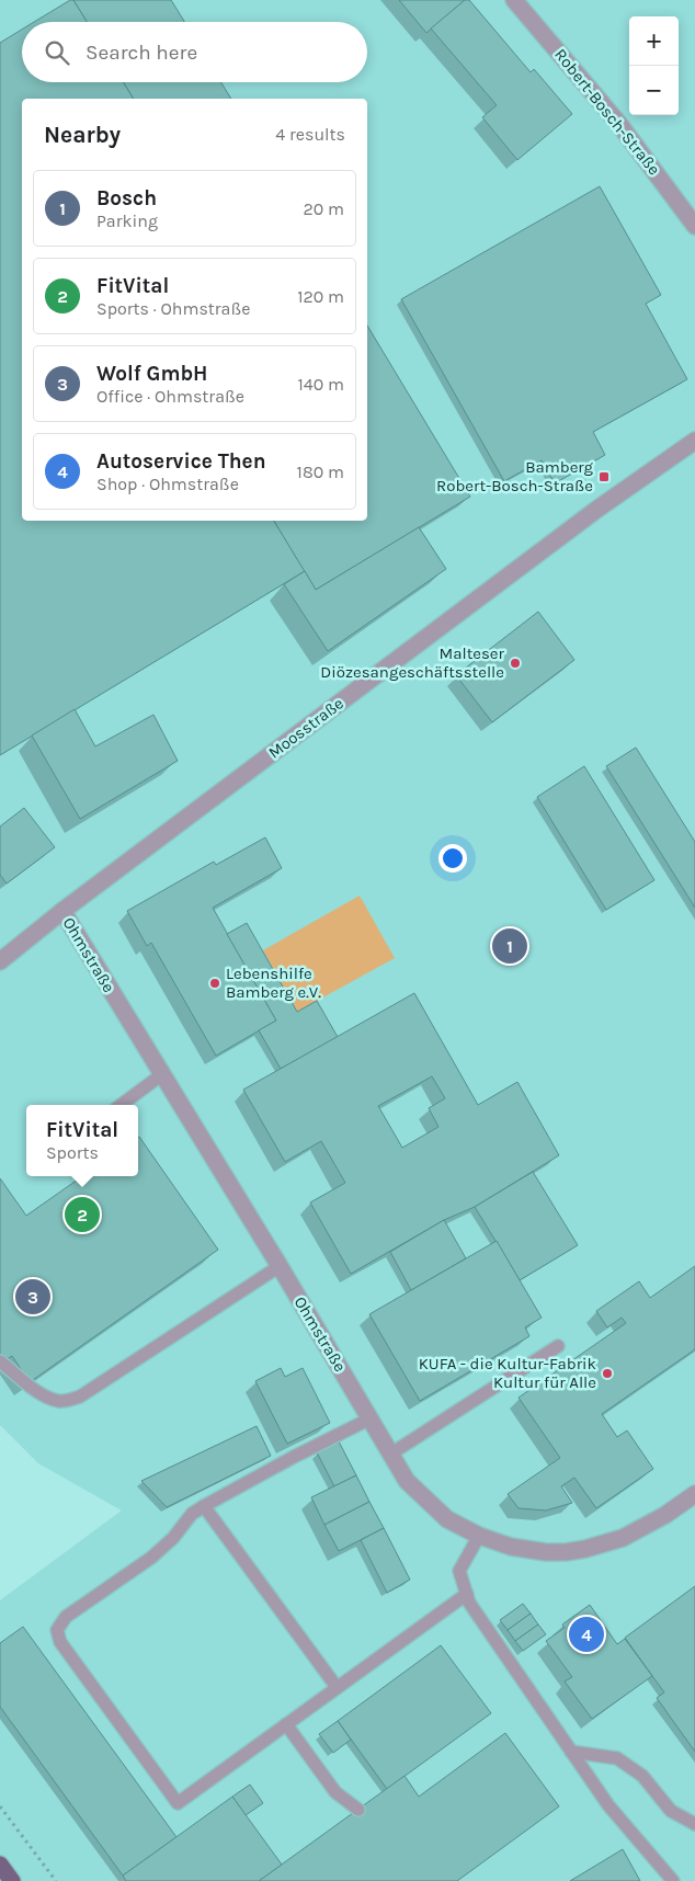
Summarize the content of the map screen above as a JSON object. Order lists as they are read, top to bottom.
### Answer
{
  "streets": {
    "street": ["Robert-Bosch-Straße", "Moosstraße", "Ohmstraße"]
  },
  "crossings": [
    ["Moosstraße", "Ohmstraße"]
  ],
  "places": {
    "transit": ["Bamberg Robert-Bosch-Straße"],
    "other": ["Malteser Diözesangeschäftsstelle", "Lebenshilfe Bamberg e.V.", "KUFA - die Kultur-Fabrik Kultur für Alle"]
  },
  "page": {
    "map_buttons": ["+", "−"],
    "search": "Search here",
    "heading": ["Nearby", "4 results"],
    "list": [
      {
        "mark": "1",
        "name": "Bosch",
        "note": "Parking",
        "value": "20 m"
      },
      {
        "mark": "2",
        "name": "FitVital",
        "note": "Sports · Ohmstraße",
        "value": "120 m"
      },
      {
        "mark": "3",
        "name": "Wolf GmbH",
        "note": "Office · Ohmstraße",
        "value": "140 m"
      },
      {
        "mark": "4",
        "name": "Autoservice Then",
        "note": "Shop · Ohmstraße",
        "value": "180 m"
      }
    ],
    "pins": [
      "1",
      "2",
      "3",
      "4"
    ],
    "popup": ["FitVital", "Sports"]
  }
}
